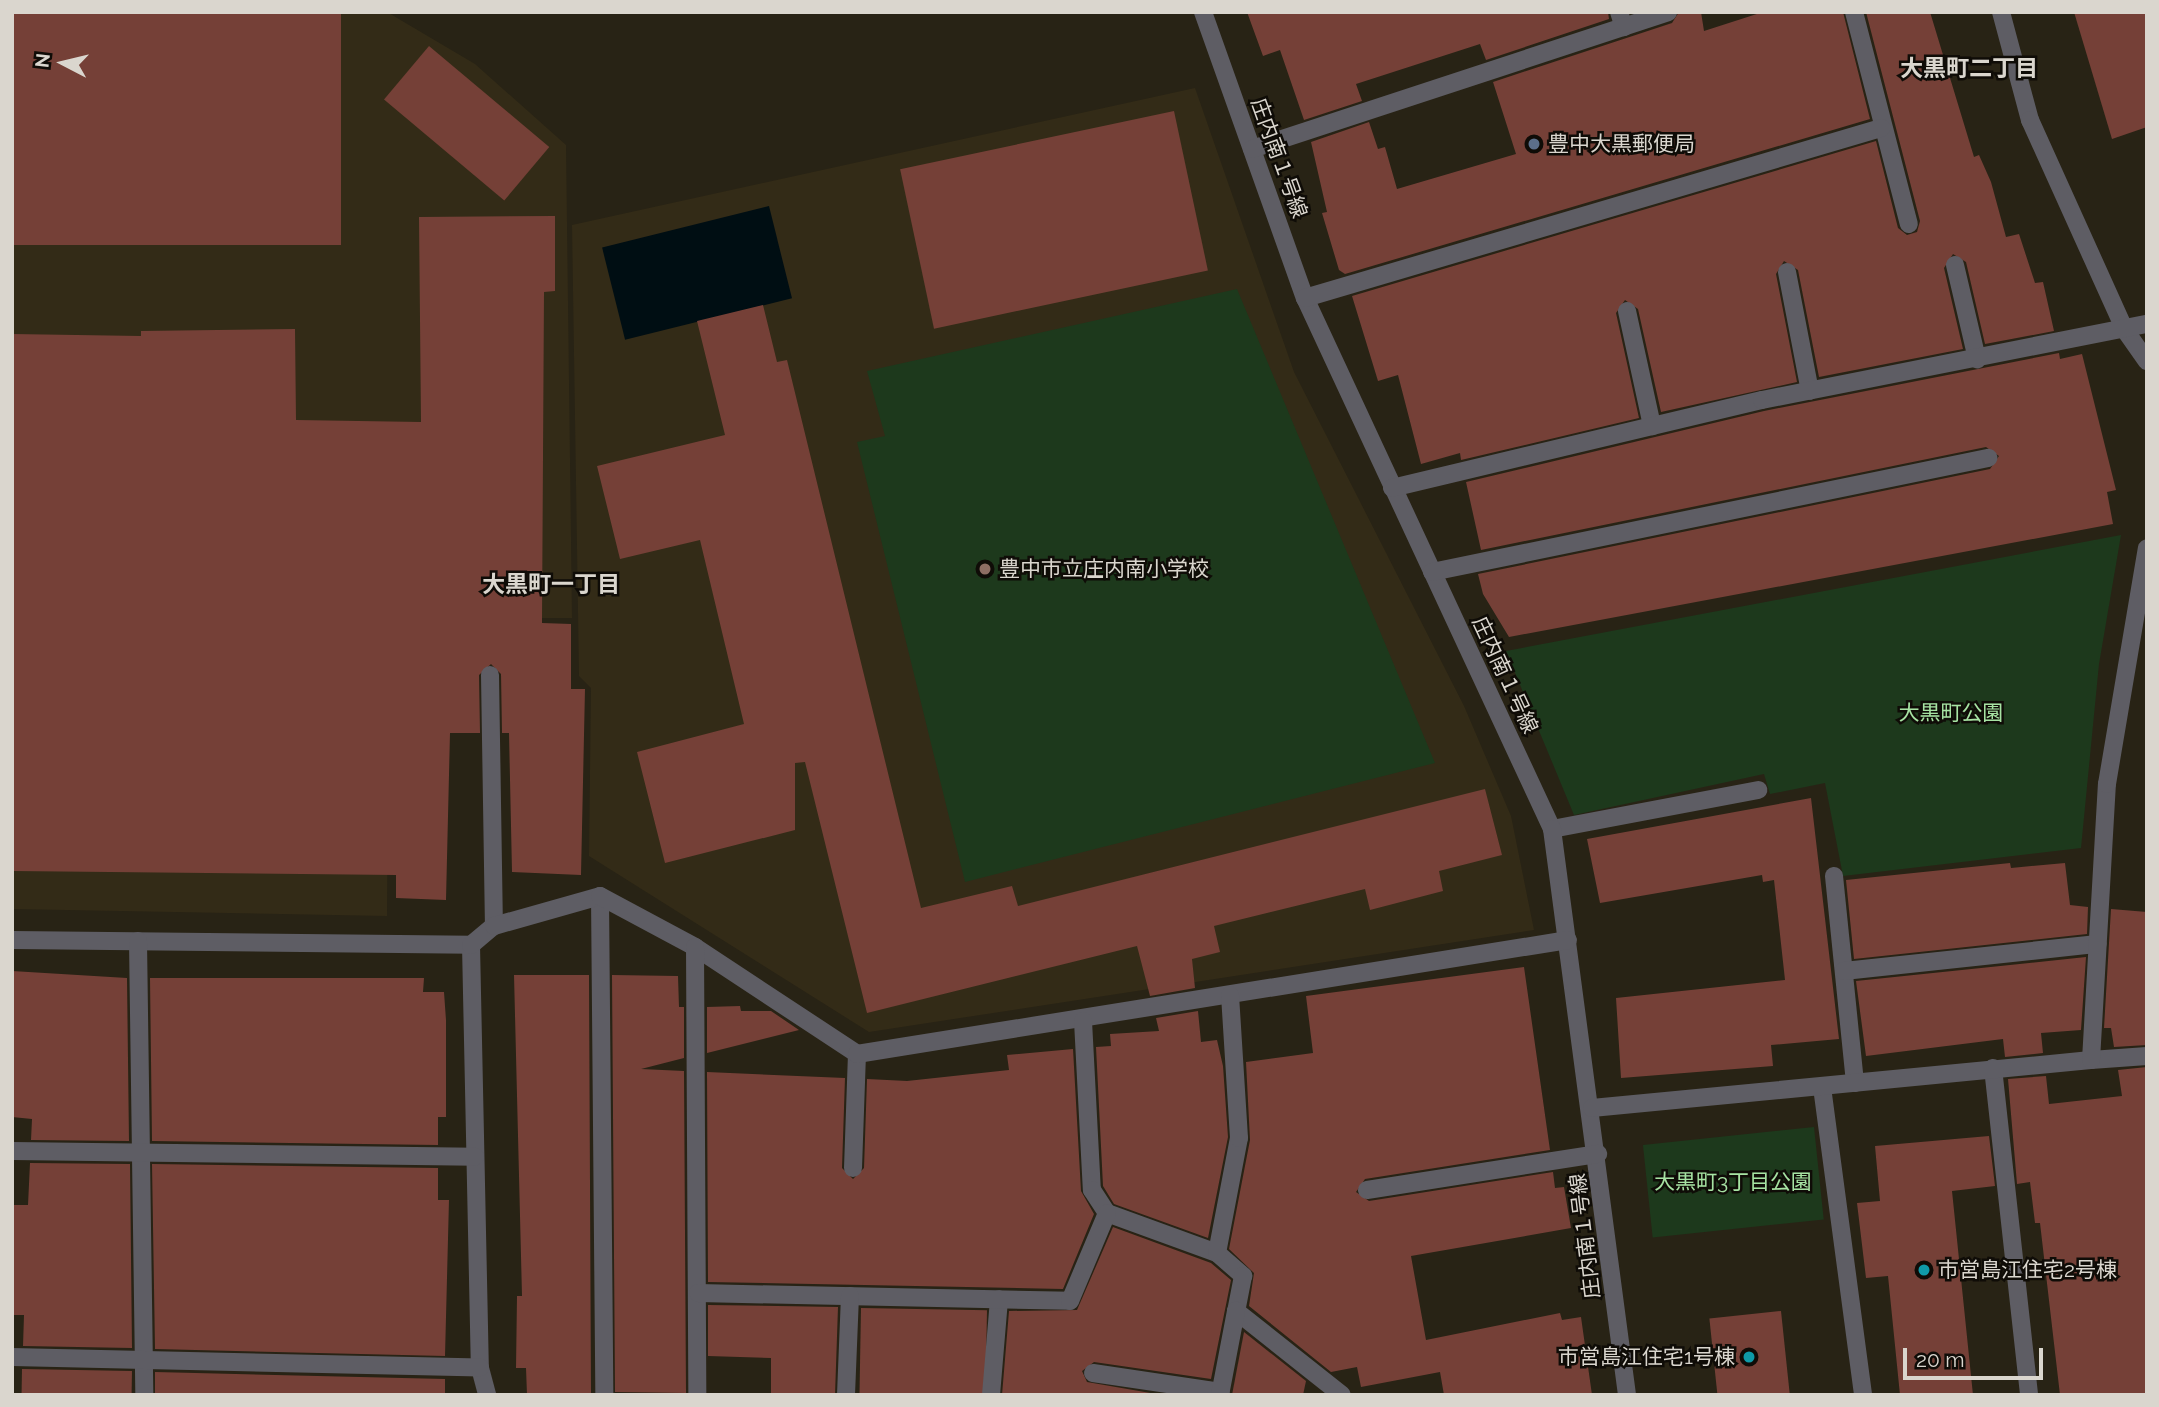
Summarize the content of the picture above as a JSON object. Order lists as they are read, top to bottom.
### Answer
{
  "streets": {
    "street": ["庄内南１号線"]
  },
  "districts": ["大黒町二丁目", "大黒町一丁目"],
  "parks": ["大黒町公園", "大黒町3丁目公園"],
  "places": [
    "豊中大黒郵便局",
    "豊中市立庄内南小学校",
    "市営島江住宅2号棟",
    "市営島江住宅1号棟"
  ],
  "scale_bar": "20 m",
  "north": "left"
}
